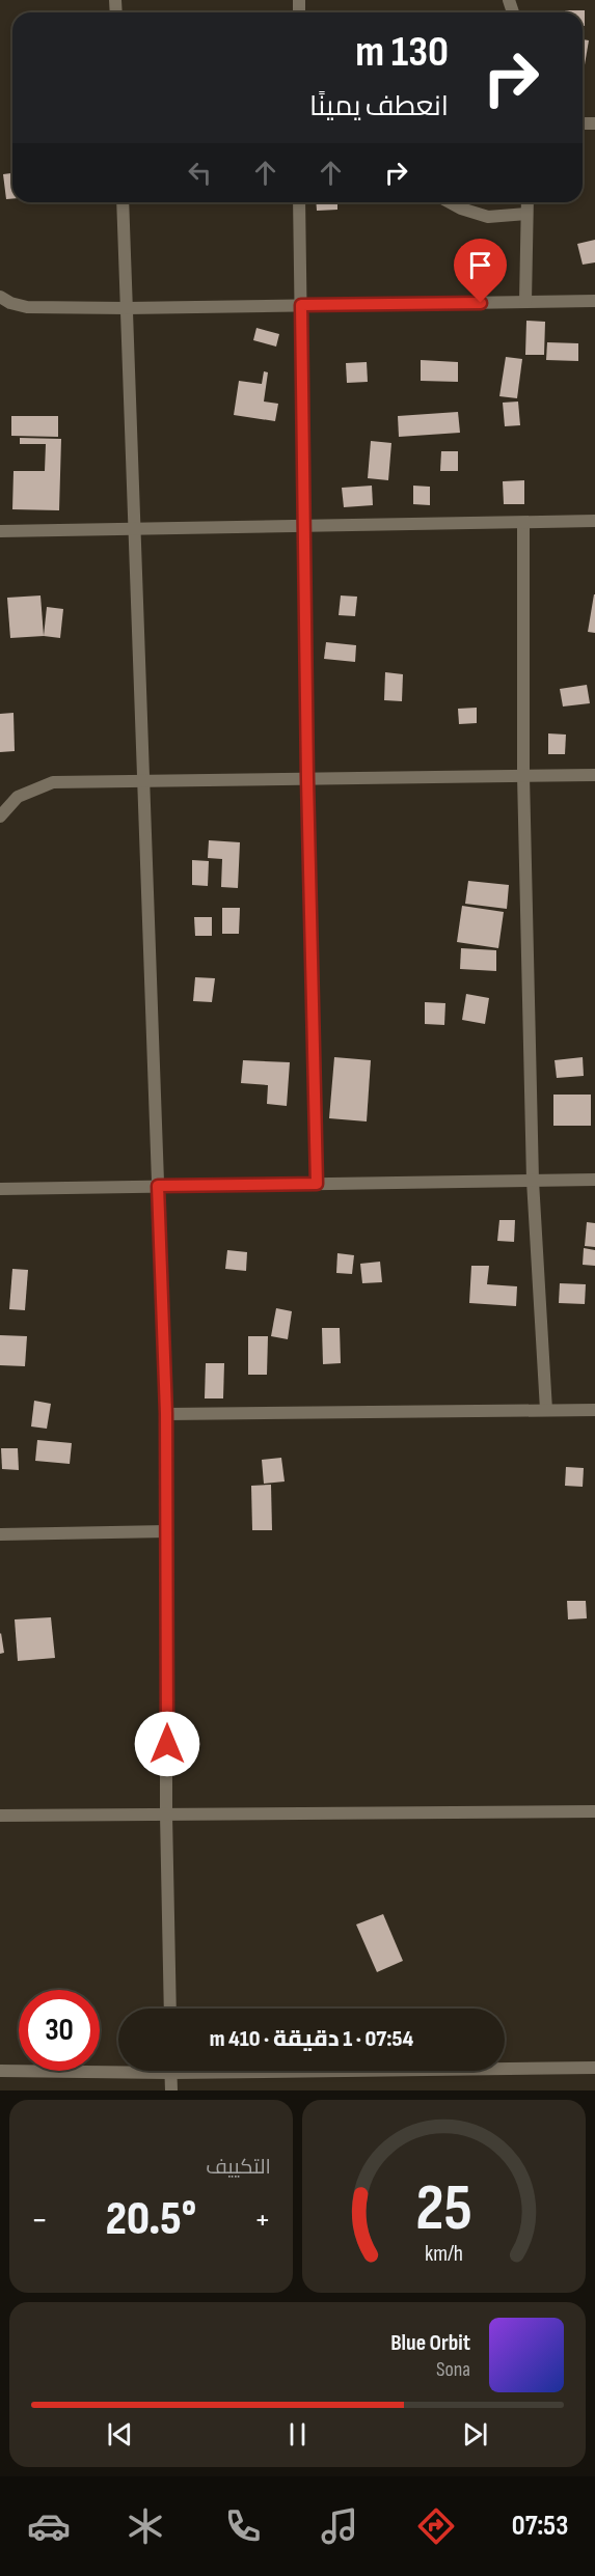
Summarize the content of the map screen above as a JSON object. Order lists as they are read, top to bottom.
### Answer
{
  "page": {
    "turn": ["130 m", "انعطف يمينًا"],
    "limit": "30",
    "trip": "07:54 · 1 دقيقة · 410 m",
    "tile": "التكييف",
    "heat": ["−", "20.5°", "+"],
    "song": ["Blue Orbit", "Sona"],
    "tabs": "07:53",
    "gauge": ["25", "km/h"]
  }
}
